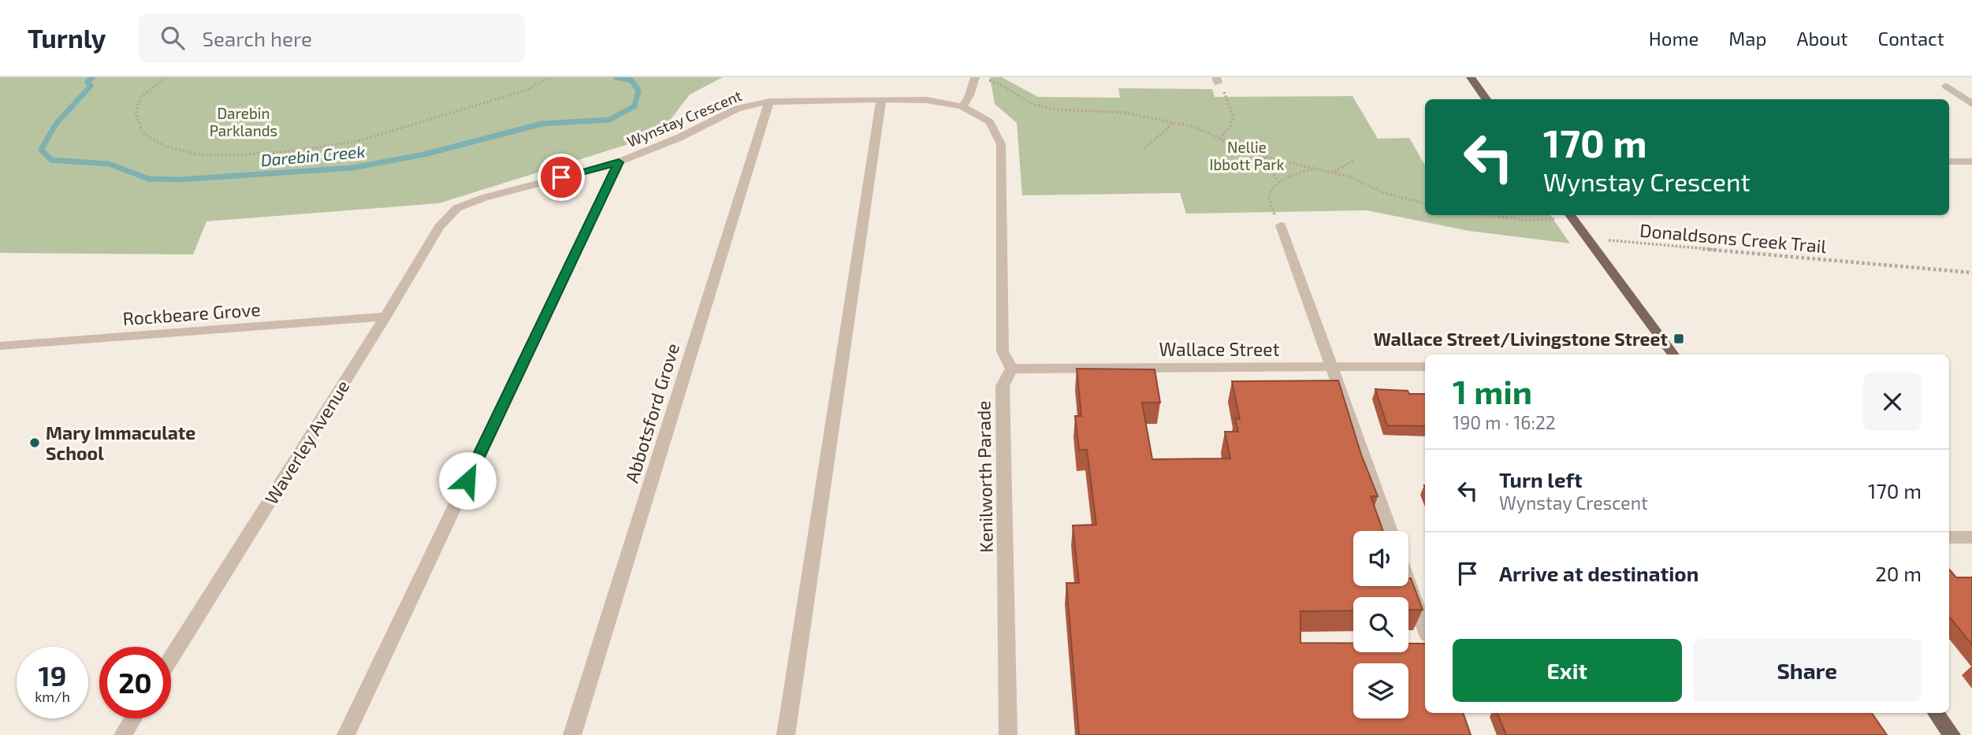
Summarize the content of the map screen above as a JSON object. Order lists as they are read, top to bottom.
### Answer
{
  "streets": {
    "street": [
      "Wynstay Crescent",
      "Rockbeare Grove",
      "Wallace Street",
      "Abbotsford Grove",
      "Waverley Avenue",
      "Kenilworth Parade"
    ],
    "path": ["Donaldsons Creek Trail"]
  },
  "crossings": [
    ["Wynstay Crescent", "Abbotsford Grove"],
    ["Wynstay Crescent", "Waverley Avenue"],
    ["Rockbeare Grove", "Waverley Avenue"],
    ["Wallace Street", "Kenilworth Parade"]
  ],
  "water": ["Darebin Creek"],
  "parks": ["Darebin Parklands", "Nellie Ibbott Park"],
  "places": {
    "transit": ["Wallace Street/Livingstone Street"],
    "other": ["Mary Immaculate School"]
  },
  "page": {
    "header": "Turnly",
    "search": "Search here",
    "nav": [
      "Home",
      "Map",
      "About",
      "Contact"
    ],
    "turn": ["170 m", "Wynstay Crescent"],
    "heading": ["1 min", "190 m · 16:22"],
    "list": [
      {
        "name": "Turn left",
        "note": "Wynstay Crescent",
        "value": "170 m"
      },
      {
        "name": "Arrive at destination",
        "value": "20 m"
      }
    ],
    "buttons": ["Exit", "Share"],
    "speed": "19 km/h",
    "limit": "20"
  }
}
